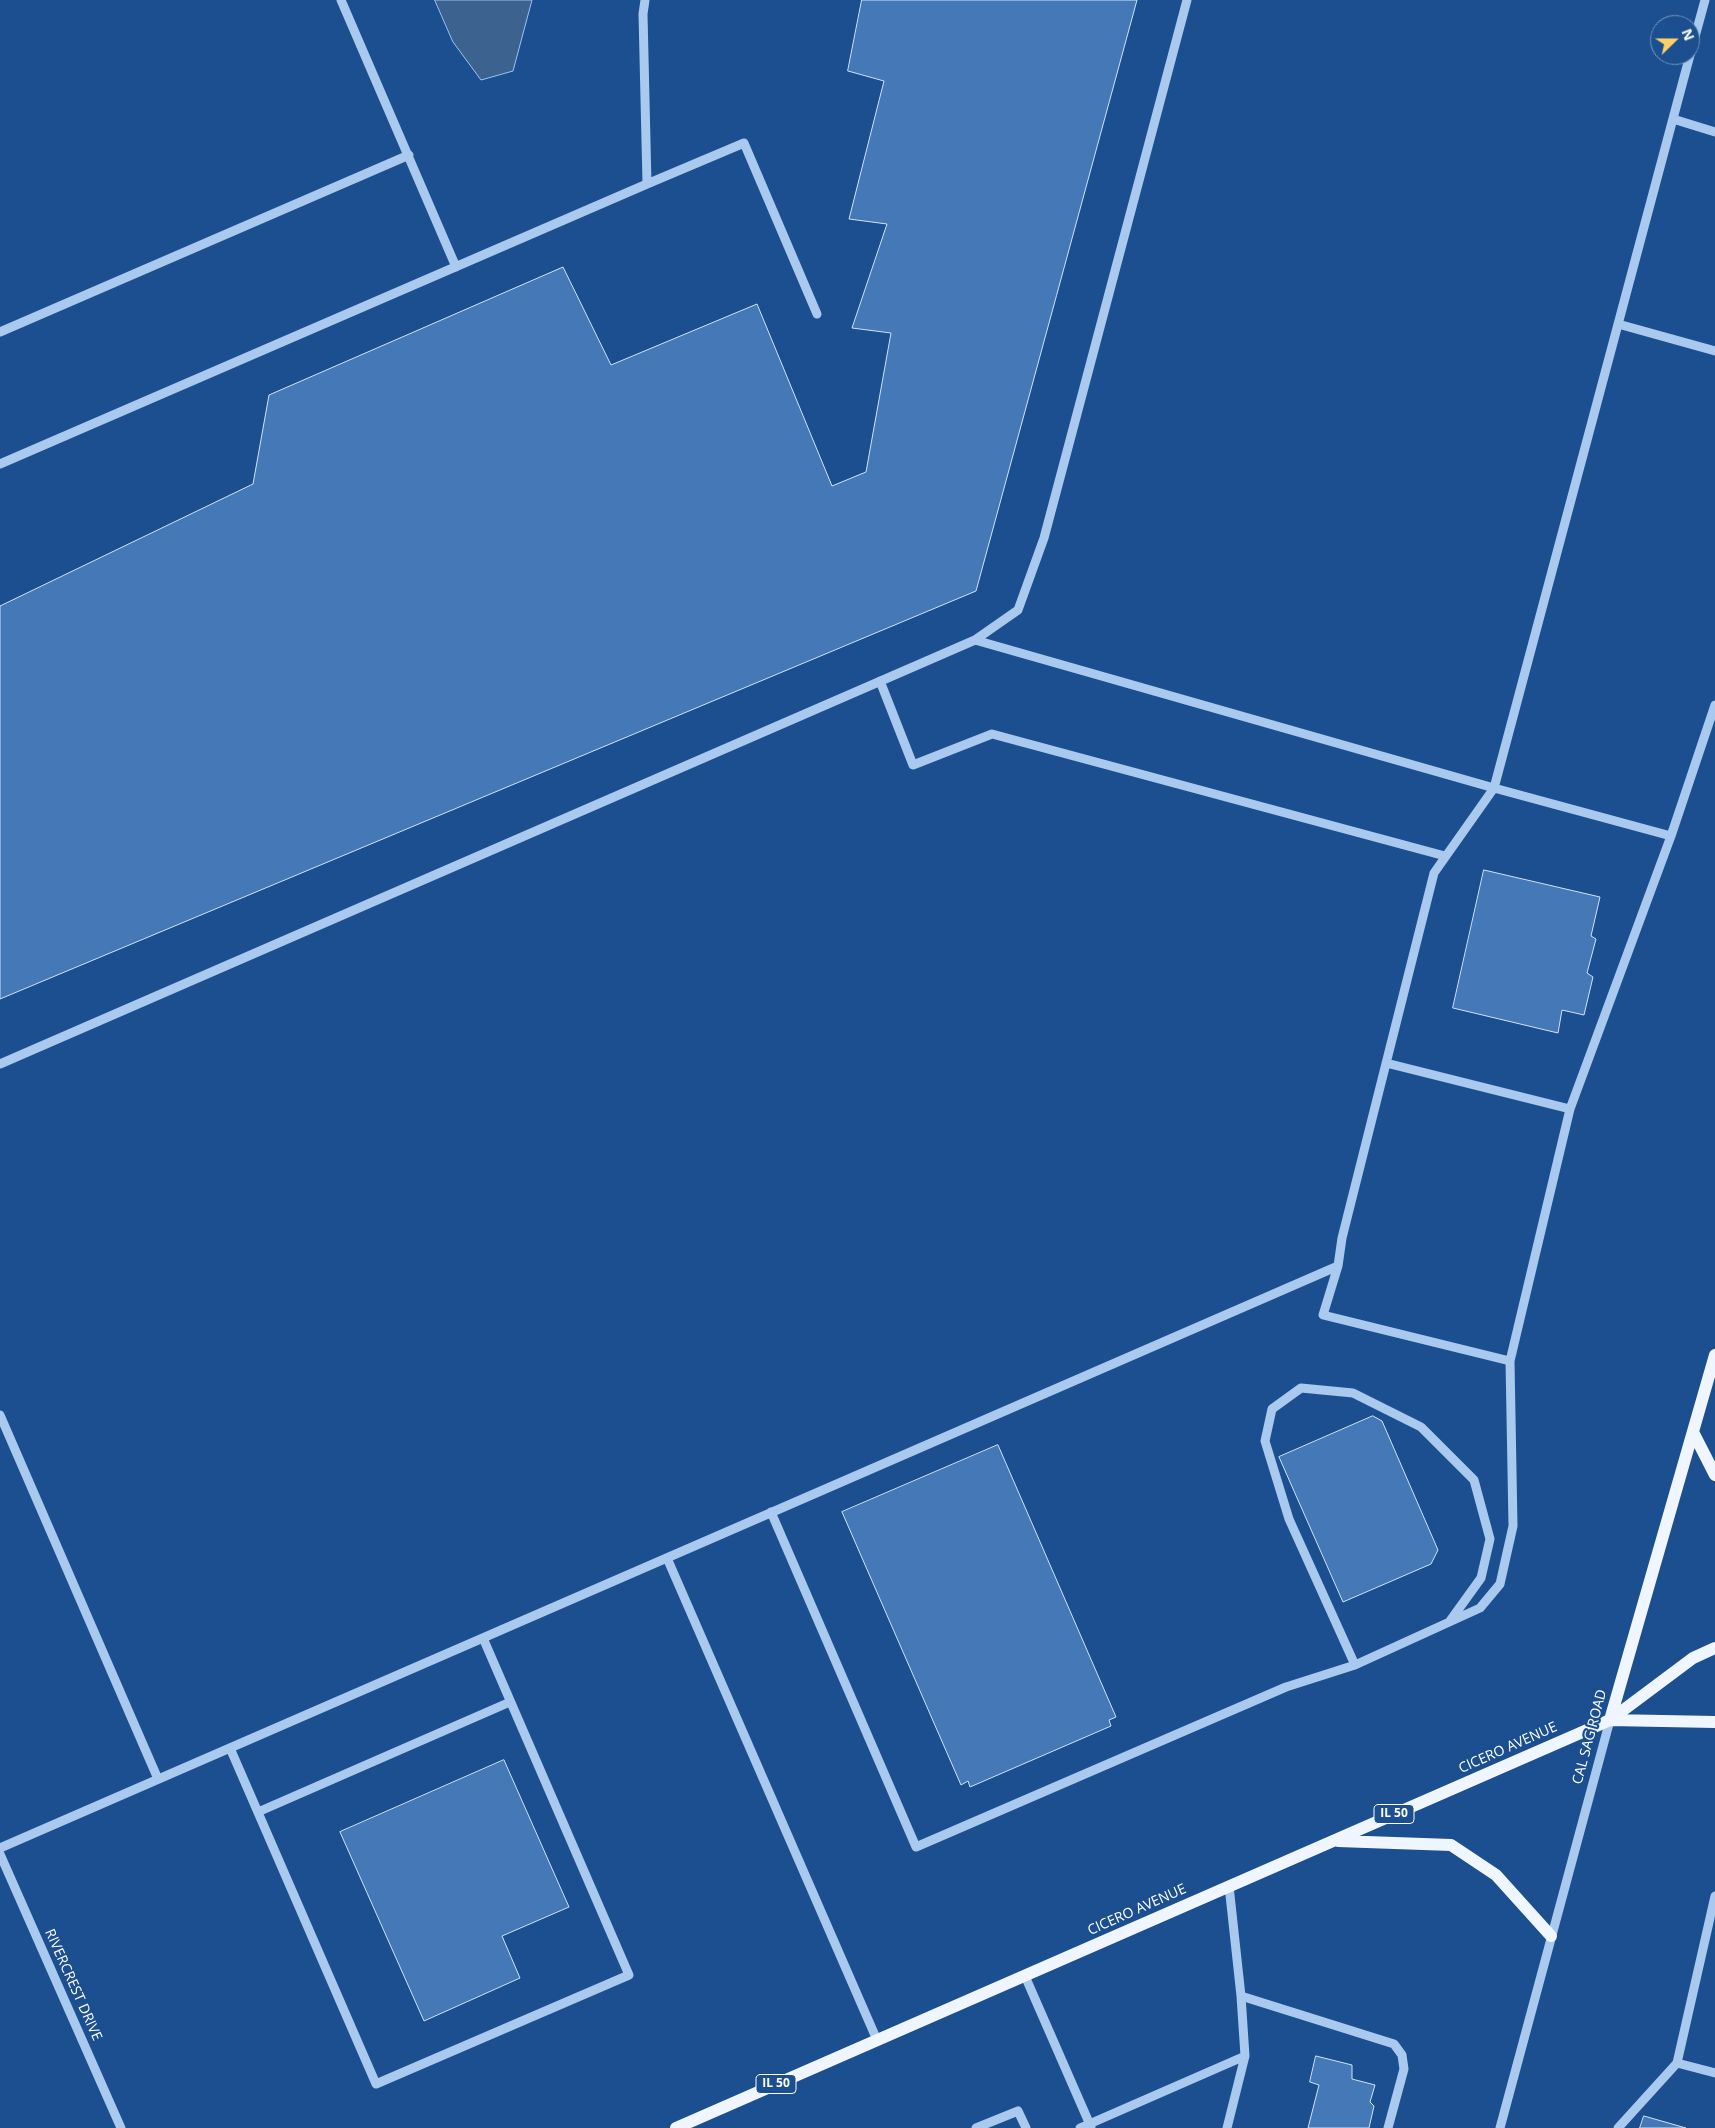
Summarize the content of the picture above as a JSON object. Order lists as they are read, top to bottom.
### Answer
{
  "streets": {
    "main road": ["CAL SAG ROAD", "CICERO AVENUE", "IL 50"],
    "street": ["RIVERCREST DRIVE"]
  },
  "crossings": [
    ["CAL SAG ROAD", "CICERO AVENUE"]
  ],
  "north": "right"
}
